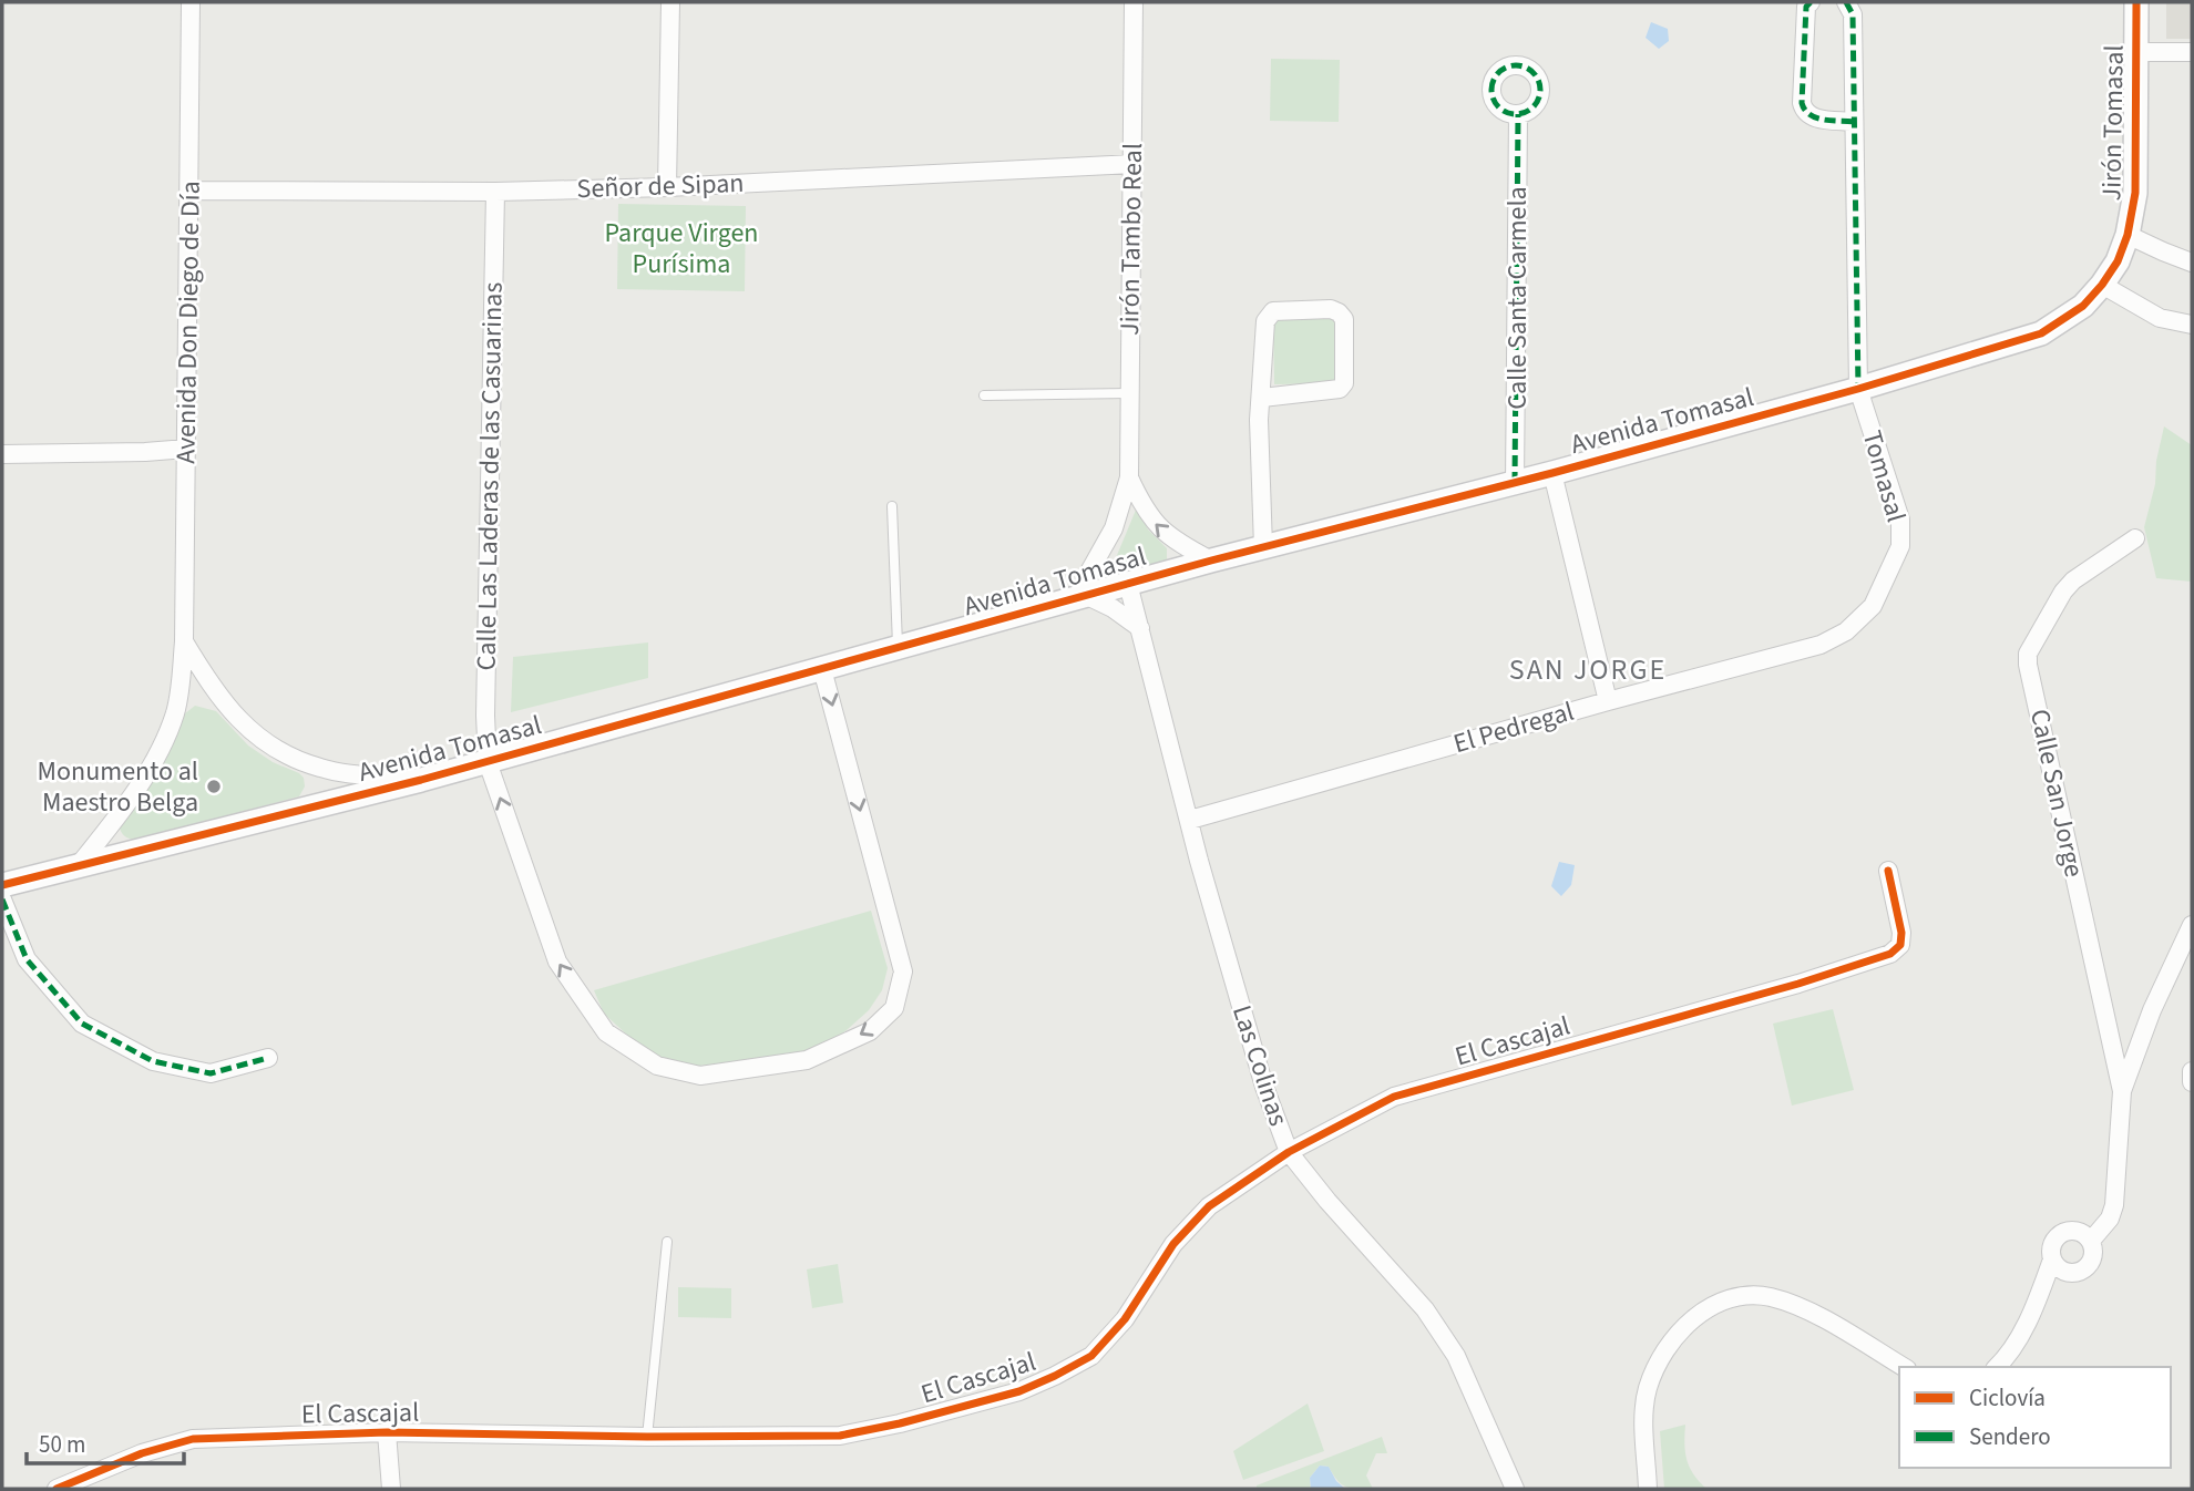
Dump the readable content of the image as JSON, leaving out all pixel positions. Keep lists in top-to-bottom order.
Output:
{
  "streets": {
    "street": [
      "Jirón Tomasal",
      "Señor de Sipan",
      "Jirón Tambo Real",
      "Calle Santa Carmela",
      "Avenida Don Diego de Día",
      "Avenida Tomasal",
      "Calle Las Laderas de las Casuarinas",
      "Tomasal",
      "El Pedregal",
      "Calle San Jorge",
      "El Cascajal",
      "Las Colinas"
    ]
  },
  "crossings": [
    ["Jirón Tomasal", "Avenida Tomasal"],
    ["Señor de Sipan", "Jirón Tambo Real"],
    ["Señor de Sipan", "Avenida Don Diego de Día"],
    ["Señor de Sipan", "Calle Las Laderas de las Casuarinas"],
    ["Jirón Tambo Real", "Avenida Tomasal"],
    ["Calle Santa Carmela", "Avenida Tomasal"],
    ["Avenida Don Diego de Día", "Avenida Tomasal"],
    ["Avenida Tomasal", "Calle Las Laderas de las Casuarinas"],
    ["Avenida Tomasal", "Tomasal"],
    ["Avenida Tomasal", "Las Colinas"],
    ["Tomasal", "El Pedregal"],
    ["El Pedregal", "Las Colinas"],
    ["El Cascajal", "Las Colinas"]
  ],
  "districts": ["SAN JORGE"],
  "parks": ["Parque Virgen Purísima"],
  "places": ["Monumento al Maestro Belga"],
  "legend": ["Ciclovía", "Sendero"],
  "scale_bar": "50 m"
}
